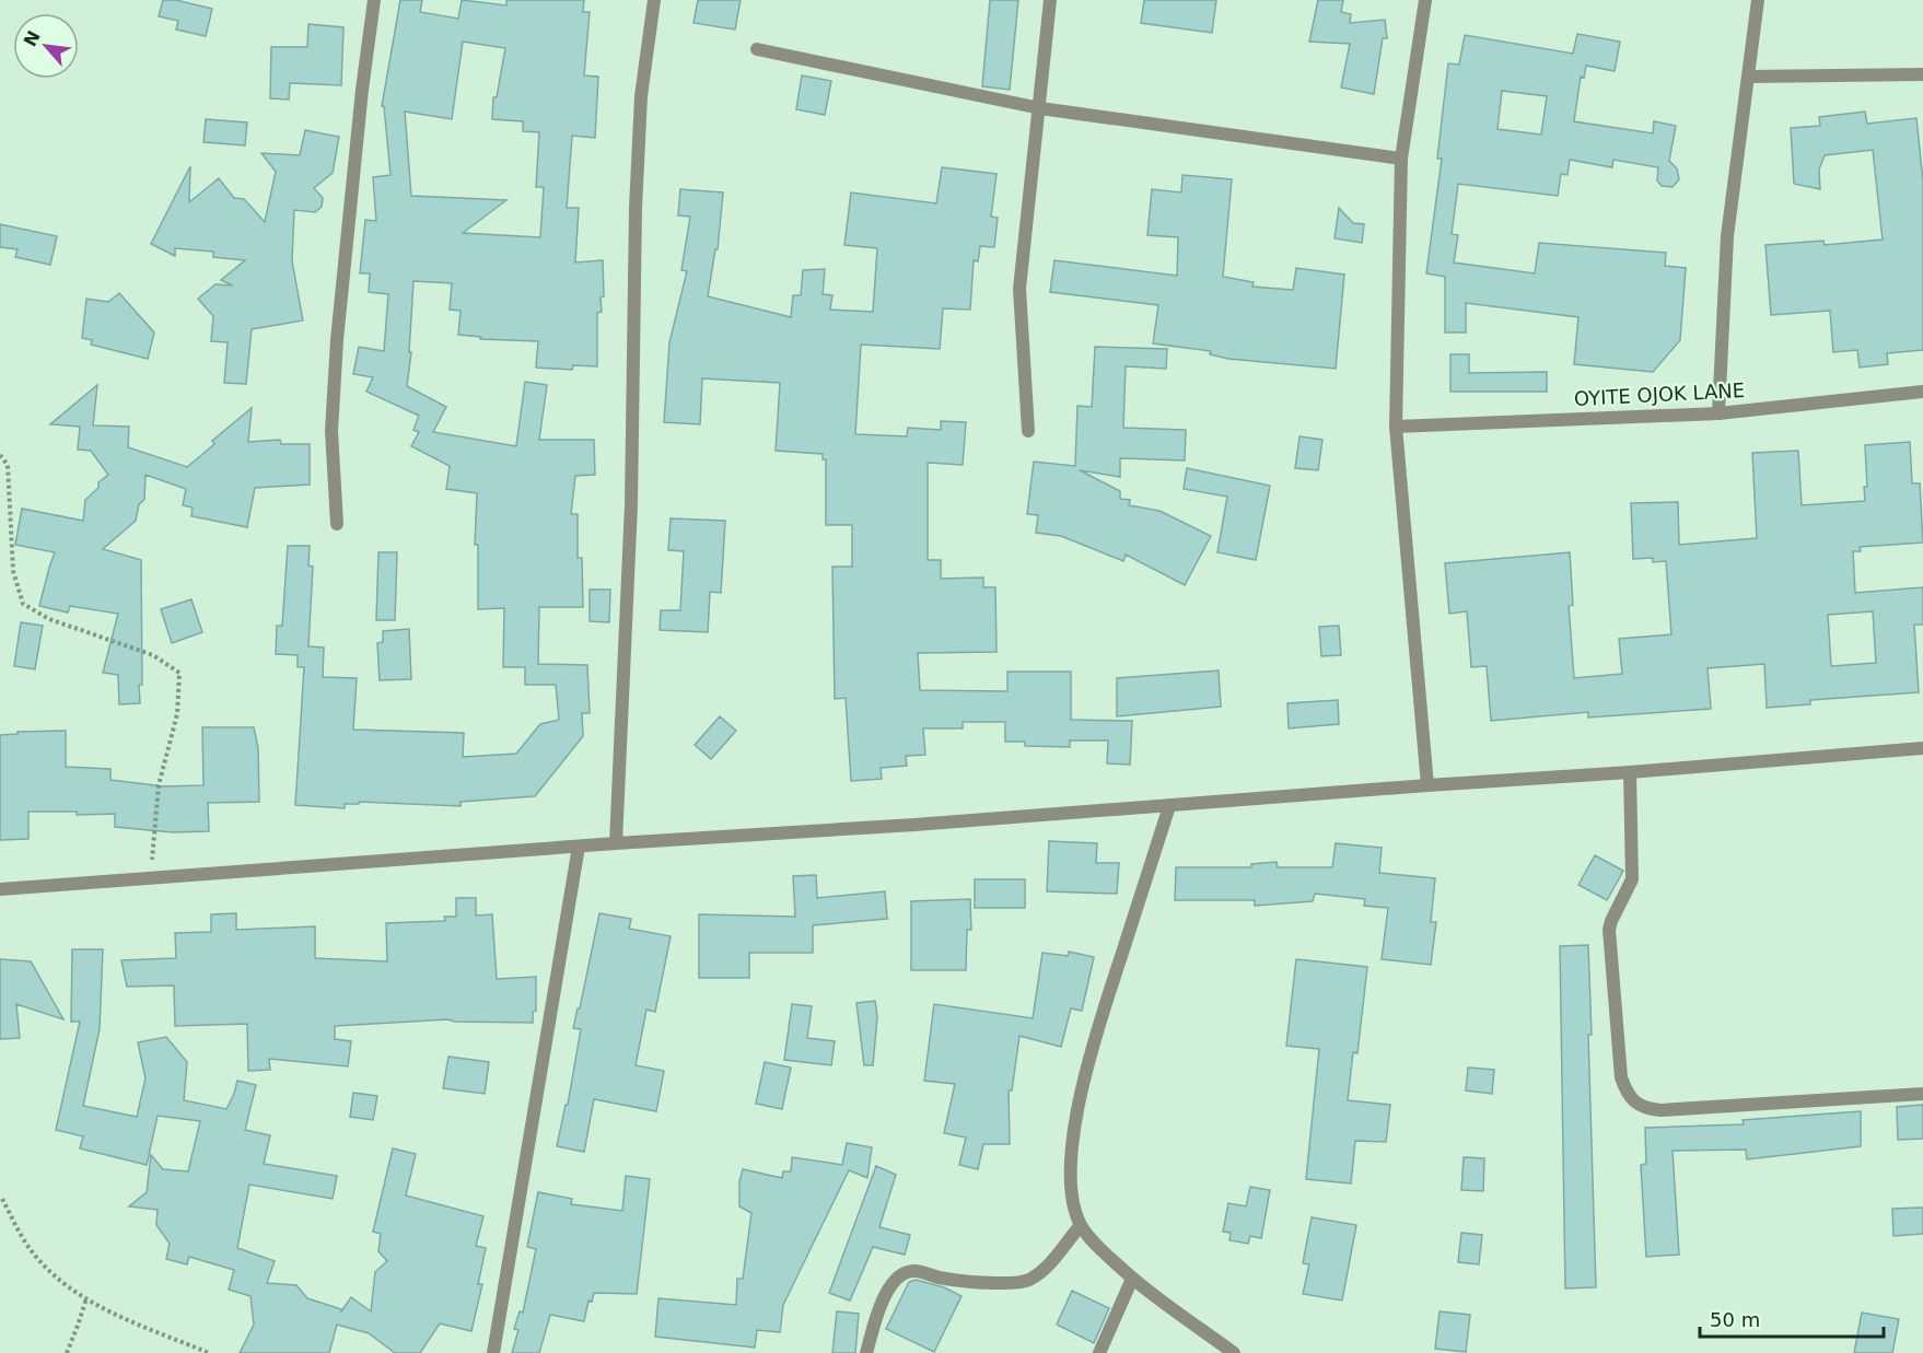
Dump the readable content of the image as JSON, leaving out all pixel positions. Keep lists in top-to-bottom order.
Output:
{
  "streets": {
    "street": ["OYITE OJOK LANE"]
  },
  "scale_bar": "50 m",
  "north": "top left"
}
